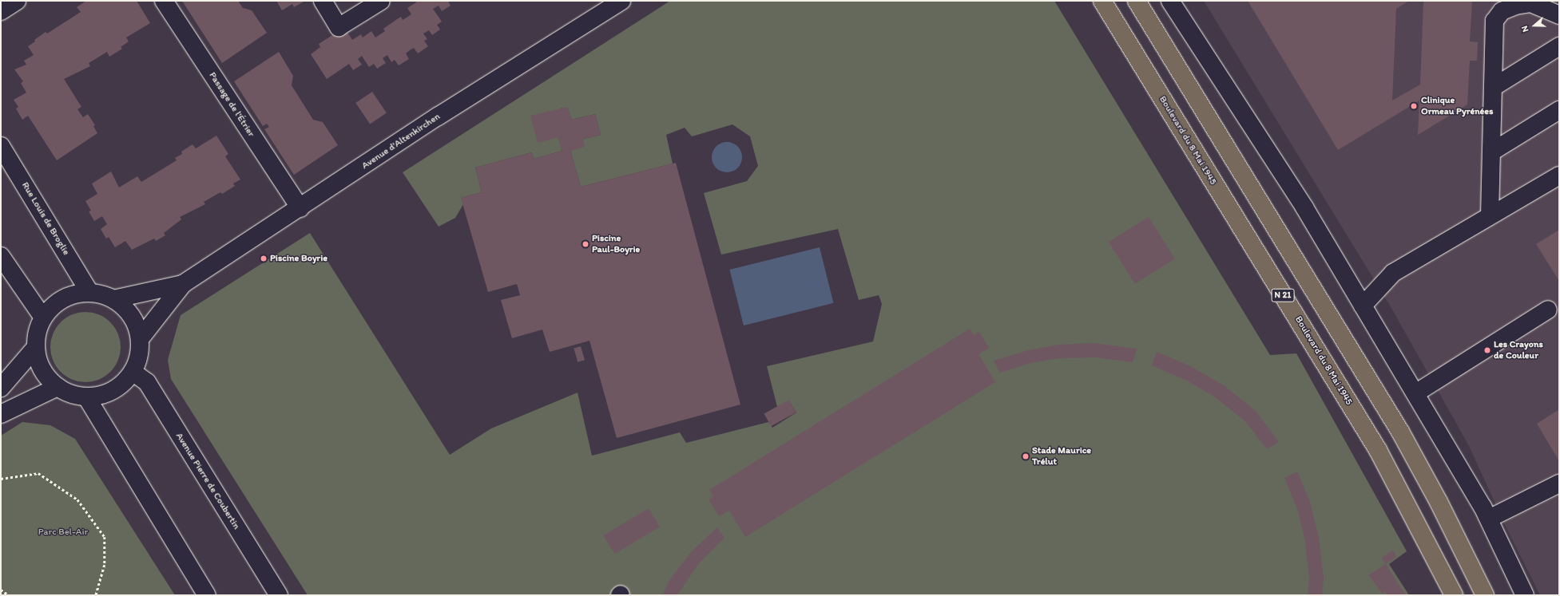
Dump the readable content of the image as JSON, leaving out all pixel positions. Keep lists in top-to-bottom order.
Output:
{
  "streets": {
    "main road": ["Boulevard du 8 Mai 1945", "N 21"],
    "street": [
      "Passage de l'Étrier",
      "Avenue d'Altenkirchen",
      "Rue Louis de Broglie",
      "Avenue Pierre de Coubertin"
    ]
  },
  "crossings": [
    ["Passage de l'Étrier", "Avenue d'Altenkirchen"],
    ["Avenue d'Altenkirchen", "Rue Louis de Broglie"],
    ["Avenue d'Altenkirchen", "Avenue Pierre de Coubertin"],
    ["Rue Louis de Broglie", "Avenue Pierre de Coubertin"]
  ],
  "parks": ["Parc Bel-Air"],
  "places": [
    "Clinique Ormeau Pyrénées",
    "Piscine Paul-Boyrie",
    "Piscine Boyrie",
    "Les Crayons de Couleur",
    "Stade Maurice Trélut"
  ],
  "north": "left"
}
